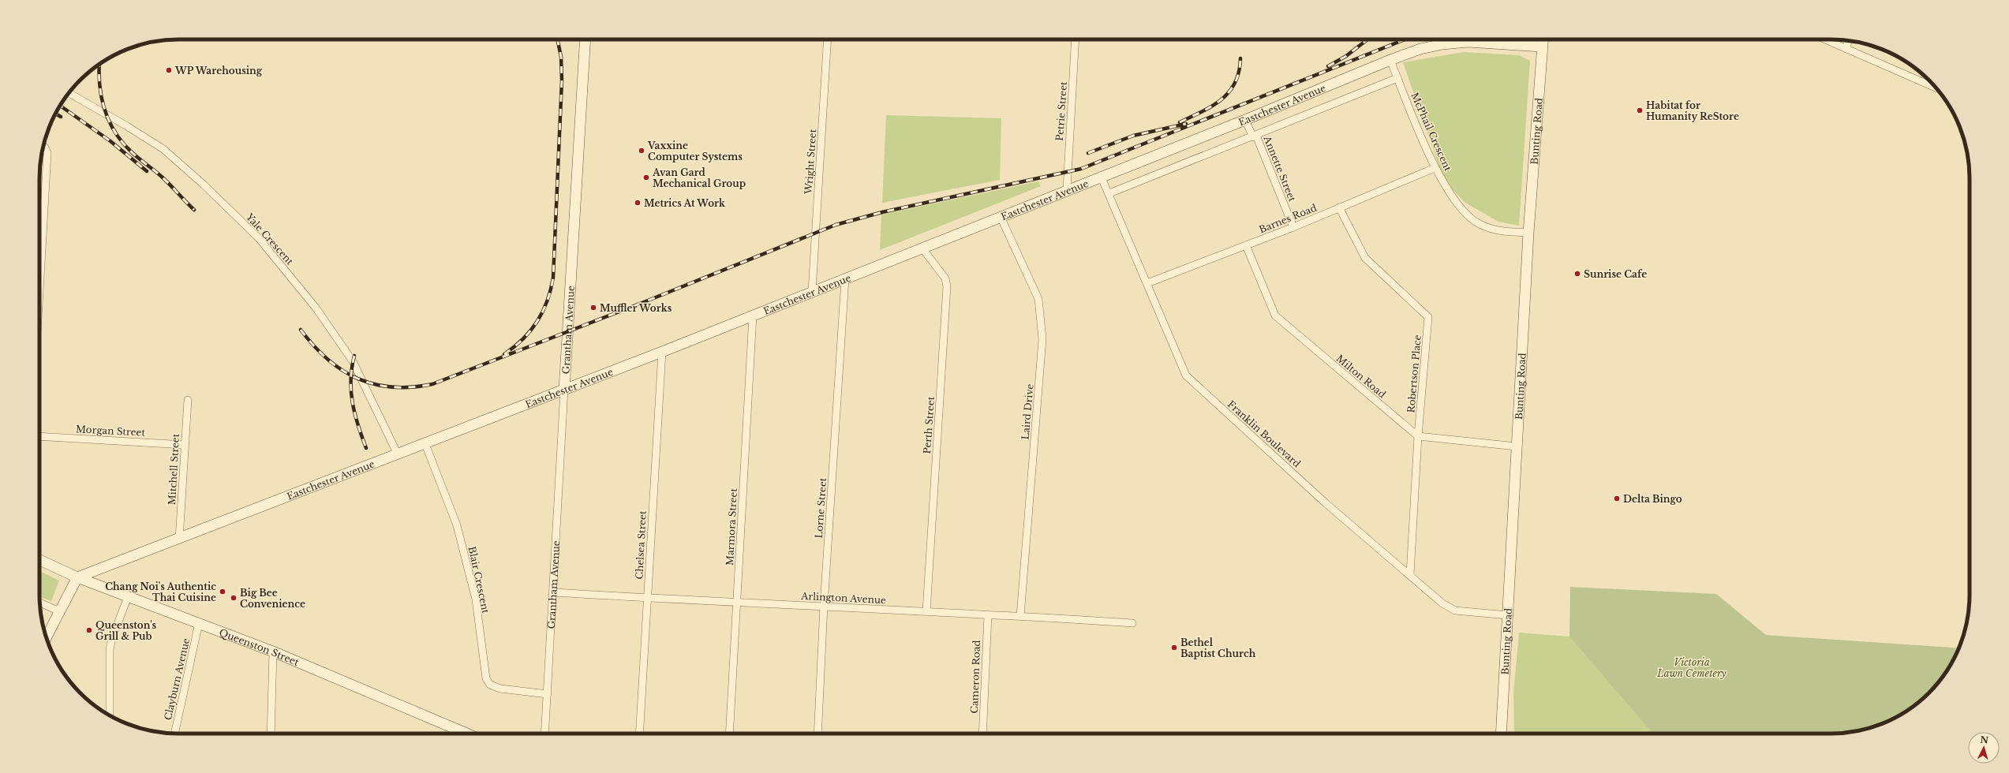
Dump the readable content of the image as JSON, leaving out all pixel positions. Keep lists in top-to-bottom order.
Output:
{
  "streets": {
    "street": [
      "Eastchester Avenue",
      "Petrie Street",
      "Bunting Road",
      "McPhail Crescent",
      "Wright Street",
      "Annette Street",
      "Barnes Road",
      "Yale Crescent",
      "Grantham Avenue",
      "Robertson Place",
      "Milton Road",
      "Laird Drive",
      "Perth Street",
      "Morgan Street",
      "Franklin Boulevard",
      "Mitchell Street",
      "Lorne Street",
      "Marmora Street",
      "Chelsea Street",
      "Blair Crescent",
      "Arlington Avenue",
      "Queenston Street",
      "Cameron Road",
      "Clayburn Avenue"
    ]
  },
  "crossings": [
    ["Eastchester Avenue", "Petrie Street"],
    ["Eastchester Avenue", "Bunting Road"],
    ["Eastchester Avenue", "McPhail Crescent"],
    ["Eastchester Avenue", "Wright Street"],
    ["Eastchester Avenue", "Annette Street"],
    ["Eastchester Avenue", "Yale Crescent"],
    ["Eastchester Avenue", "Grantham Avenue"],
    ["Eastchester Avenue", "Laird Drive"],
    ["Eastchester Avenue", "Perth Street"],
    ["Eastchester Avenue", "Franklin Boulevard"],
    ["Eastchester Avenue", "Mitchell Street"],
    ["Eastchester Avenue", "Lorne Street"],
    ["Eastchester Avenue", "Marmora Street"],
    ["Eastchester Avenue", "Chelsea Street"],
    ["Eastchester Avenue", "Blair Crescent"],
    ["Eastchester Avenue", "Queenston Street"],
    ["Bunting Road", "McPhail Crescent"],
    ["Bunting Road", "Franklin Boulevard"],
    ["McPhail Crescent", "Barnes Road"],
    ["Annette Street", "Barnes Road"],
    ["Barnes Road", "Robertson Place"],
    ["Barnes Road", "Milton Road"],
    ["Barnes Road", "Franklin Boulevard"],
    ["Grantham Avenue", "Blair Crescent"],
    ["Grantham Avenue", "Arlington Avenue"],
    ["Robertson Place", "Milton Road"],
    ["Robertson Place", "Franklin Boulevard"],
    ["Laird Drive", "Arlington Avenue"],
    ["Perth Street", "Arlington Avenue"],
    ["Morgan Street", "Mitchell Street"],
    ["Lorne Street", "Arlington Avenue"],
    ["Marmora Street", "Arlington Avenue"],
    ["Chelsea Street", "Arlington Avenue"],
    ["Arlington Avenue", "Cameron Road"],
    ["Queenston Street", "Clayburn Avenue"]
  ],
  "parks": ["Victoria Lawn Cemetery"],
  "places": [
    "WP Warehousing",
    "Habitat for Humanity ReStore",
    "Vaxxine Computer Systems",
    "Avan Gard Mechanical Group",
    "Metrics At Work",
    "Sunrise Cafe",
    "Muffler Works",
    "Delta Bingo",
    "Chang Noi's Authentic Thai Cuisine",
    "Big Bee Convenience",
    "Queenston's Grill & Pub",
    "Bethel Baptist Church"
  ],
  "north": "top"
}
